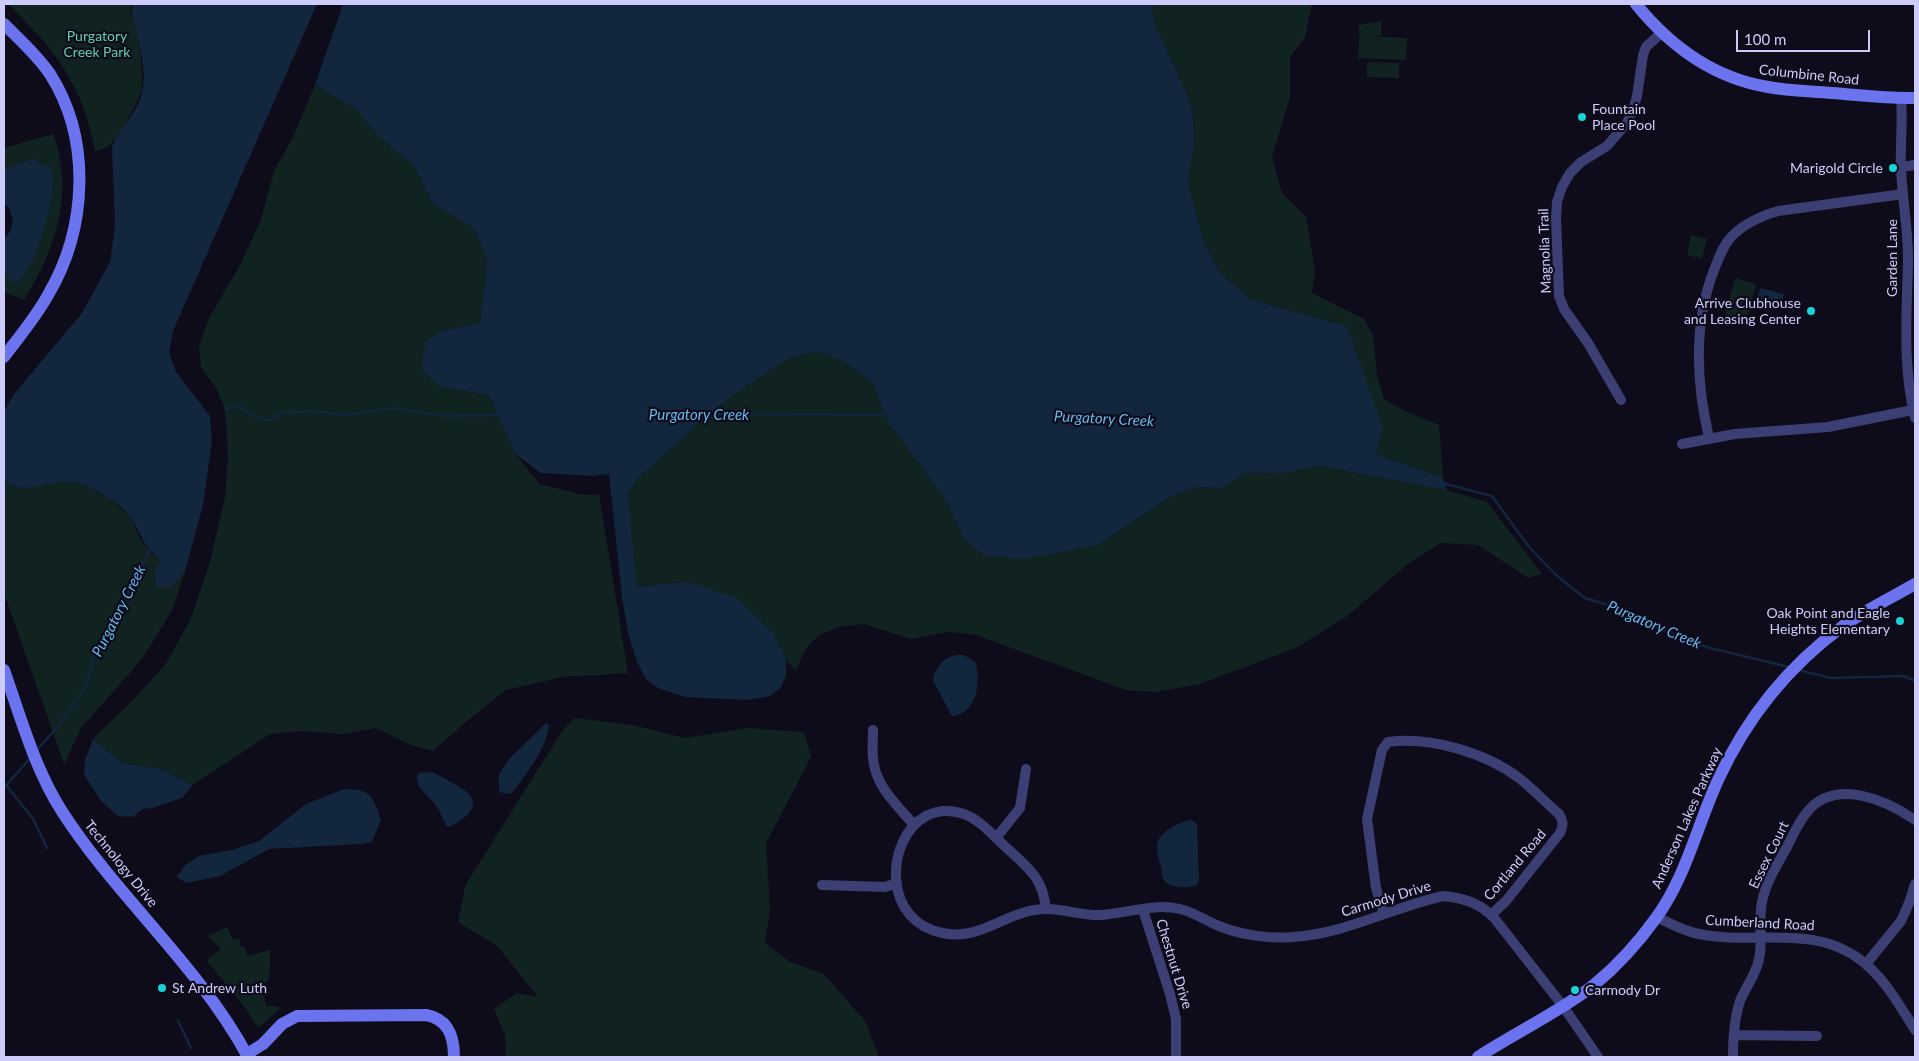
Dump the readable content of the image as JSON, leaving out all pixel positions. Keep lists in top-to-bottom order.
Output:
{
  "streets": {
    "street": [
      "Columbine Road",
      "Magnolia Trail",
      "Garden Lane",
      "Anderson Lakes Parkway",
      "Essex Court",
      "Technology Drive",
      "Cortland Road",
      "Carmody Drive",
      "Cumberland Road",
      "Chestnut Drive"
    ]
  },
  "crossings": [
    ["Columbine Road", "Magnolia Trail"],
    ["Columbine Road", "Garden Lane"],
    ["Anderson Lakes Parkway", "Carmody Drive"],
    ["Anderson Lakes Parkway", "Cumberland Road"],
    ["Essex Court", "Cumberland Road"],
    ["Cortland Road", "Carmody Drive"],
    ["Carmody Drive", "Chestnut Drive"]
  ],
  "water": ["Purgatory Creek"],
  "parks": ["Purgatory Creek Park"],
  "places": [
    "Fountain Place Pool",
    "Marigold Circle",
    "Arrive Clubhouse and Leasing Center",
    "Oak Point and Eagle Heights Elementary",
    "St Andrew Luth",
    "Carmody Dr"
  ],
  "scale_bar": "100 m"
}
